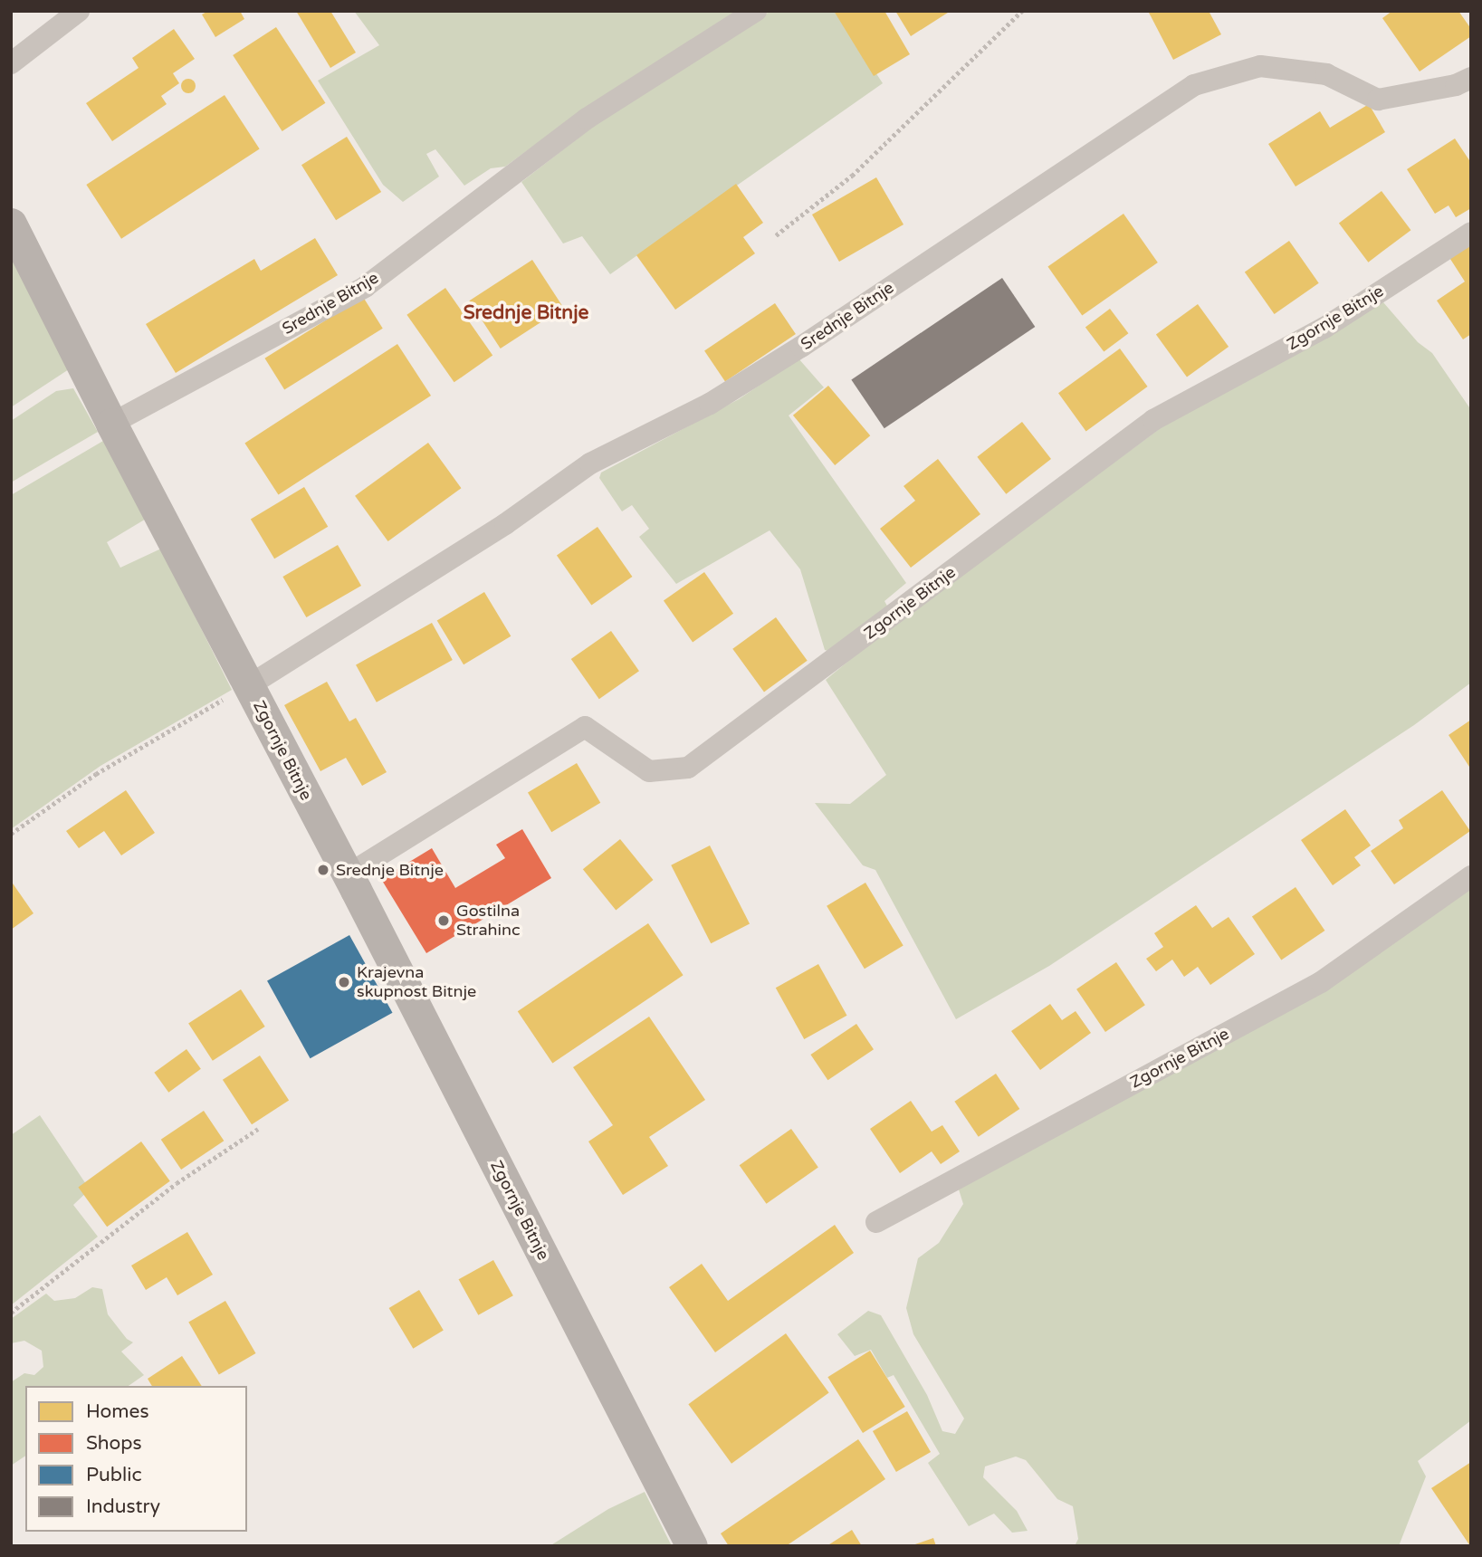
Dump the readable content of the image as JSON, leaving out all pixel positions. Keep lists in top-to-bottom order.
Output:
{
  "streets": {
    "main road": ["Zgornje Bitnje"],
    "street": ["Srednje Bitnje"]
  },
  "crossings": [
    ["Srednje Bitnje", "Zgornje Bitnje"]
  ],
  "districts": ["Srednje Bitnje"],
  "places": ["Srednje Bitnje", "Gostilna Strahinc", "Krajevna skupnost Bitnje"],
  "legend": [
    "Homes",
    "Shops",
    "Public",
    "Industry"
  ]
}
